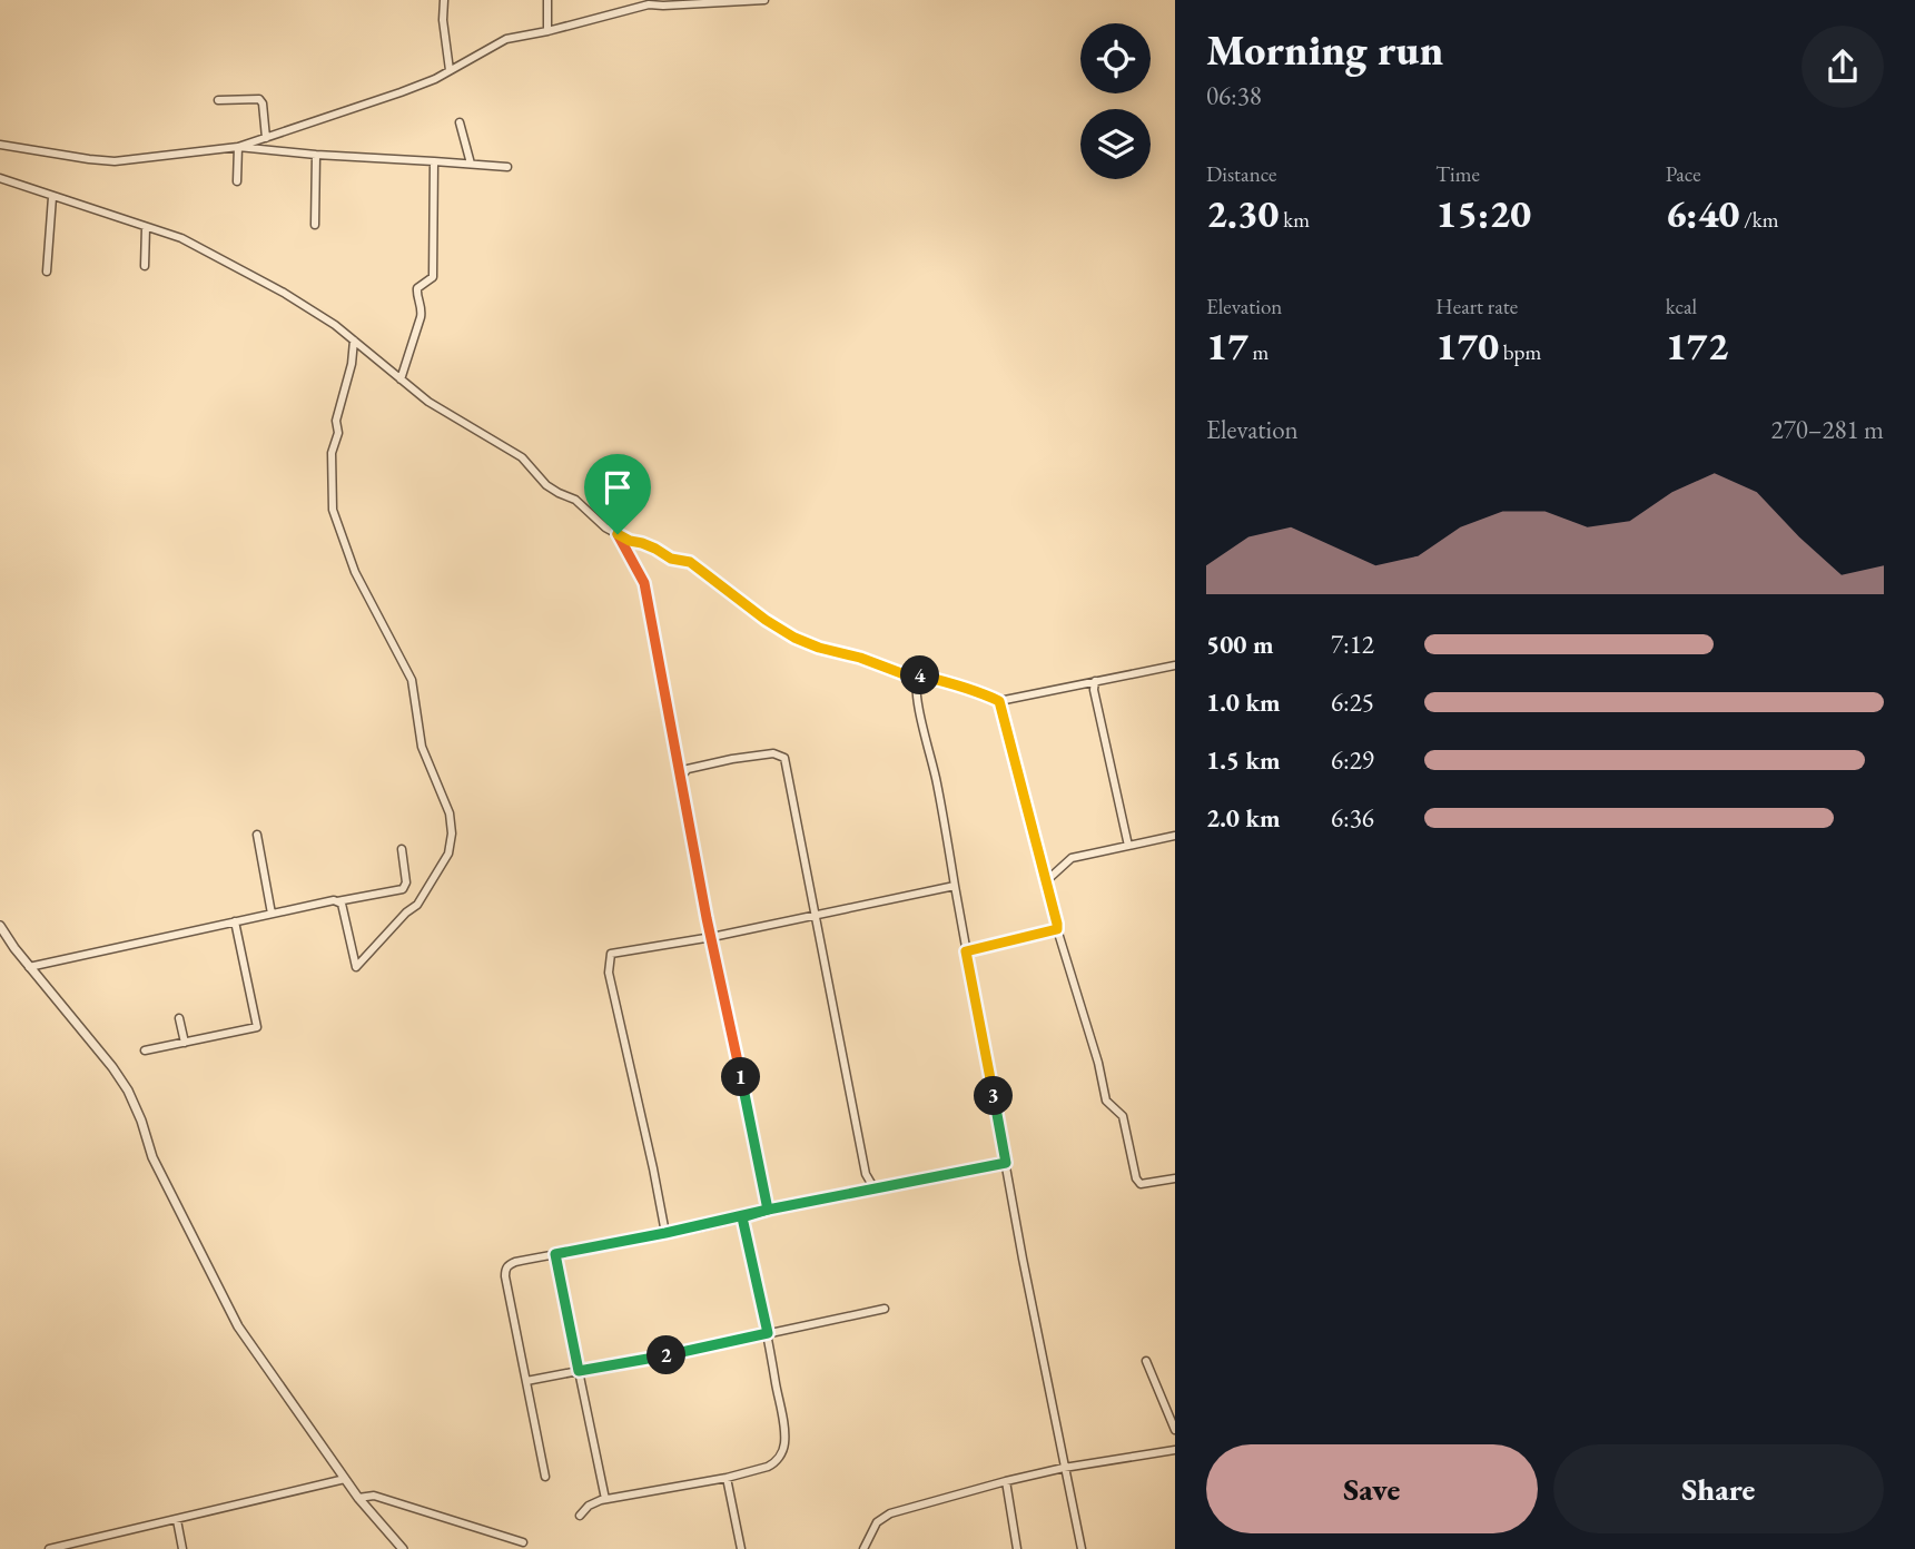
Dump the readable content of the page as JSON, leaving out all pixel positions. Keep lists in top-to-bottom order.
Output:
{
  "page": {
    "heading": ["Morning run", "06:38"],
    "stats": [
      ["Distance", "2.30 km"],
      ["Time", "15:20"],
      ["Pace", "6:40 /km"],
      ["Elevation", "17 m"],
      ["Heart rate", "170 bpm"],
      ["kcal", "172"]
    ],
    "chart": ["Elevation", "270–281 m"],
    "list": [
      {
        "name": "500 m",
        "note": "7:12"
      },
      {
        "name": "1.0 km",
        "note": "6:25"
      },
      {
        "name": "1.5 km",
        "note": "6:29"
      },
      {
        "name": "2.0 km",
        "note": "6:36"
      }
    ],
    "pins": [
      "4",
      "1",
      "3",
      "2"
    ],
    "buttons": ["Save", "Share"]
  }
}
